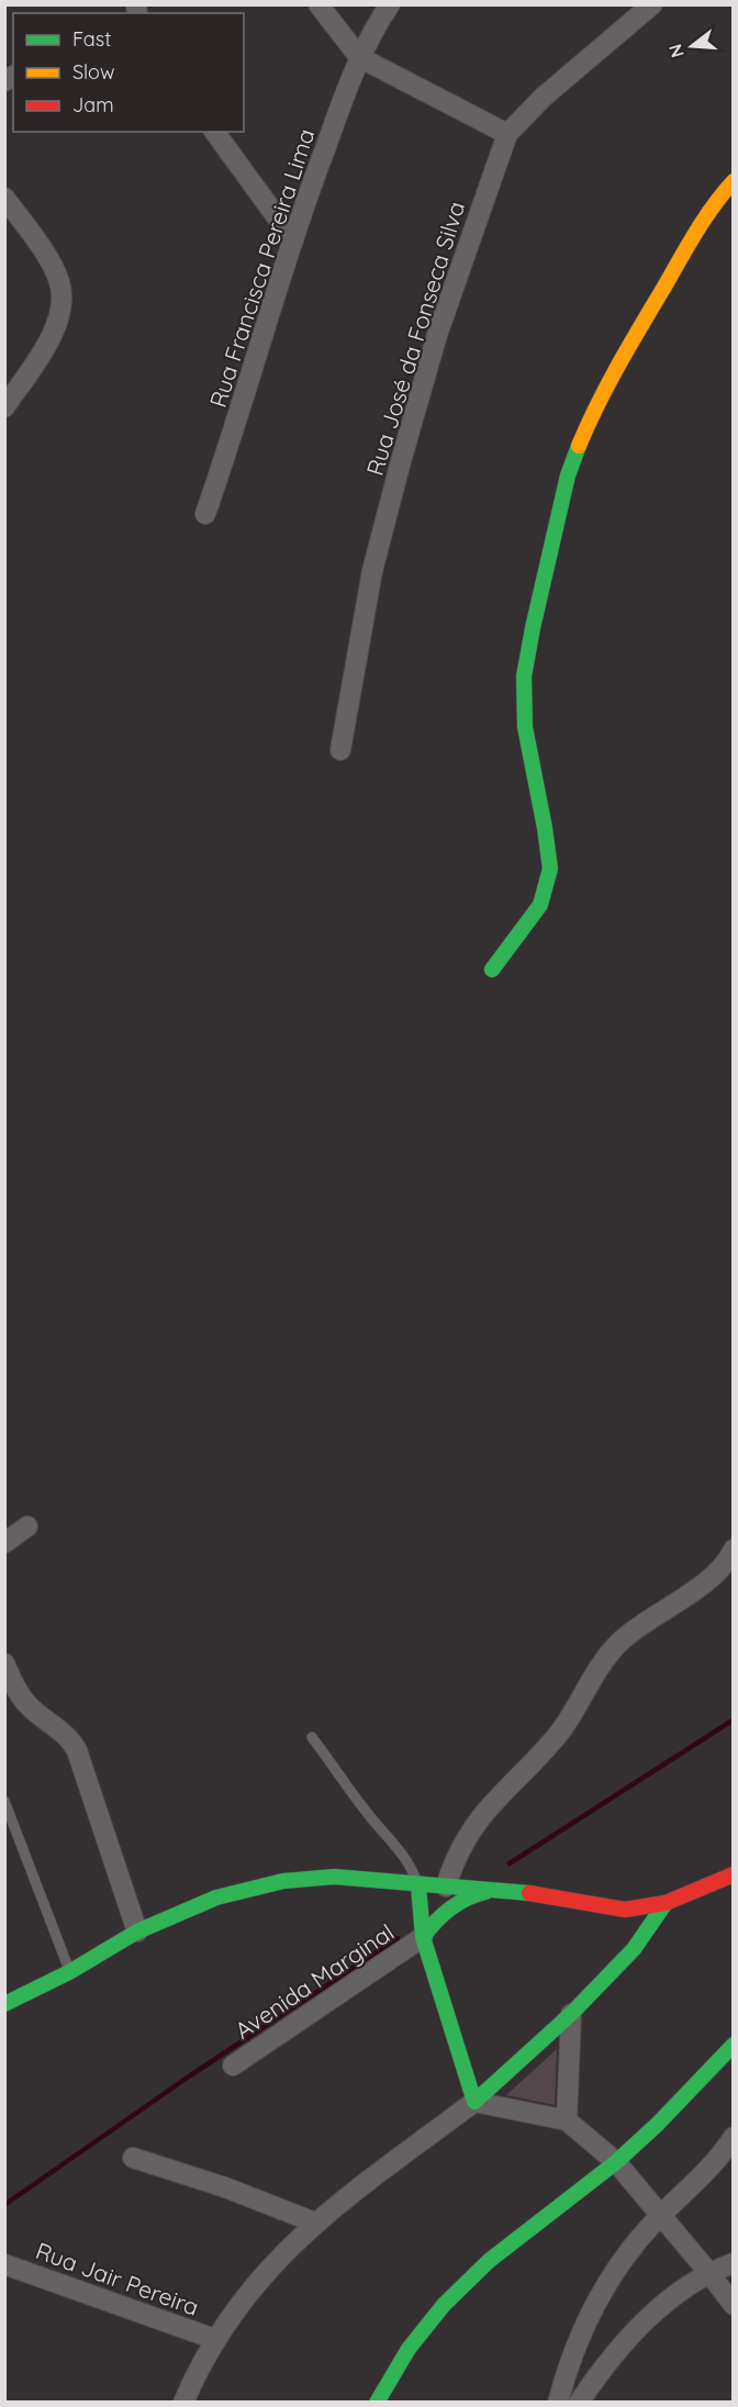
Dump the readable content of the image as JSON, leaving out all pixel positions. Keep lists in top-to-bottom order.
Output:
{
  "streets": {
    "street": [
      "Rua Francisca Pereira Lima",
      "Rua José da Fonseca Silva",
      "Avenida Marginal",
      "Rua Jair Pereira"
    ]
  },
  "legend": ["Fast", "Slow", "Jam"],
  "north": "left"
}
